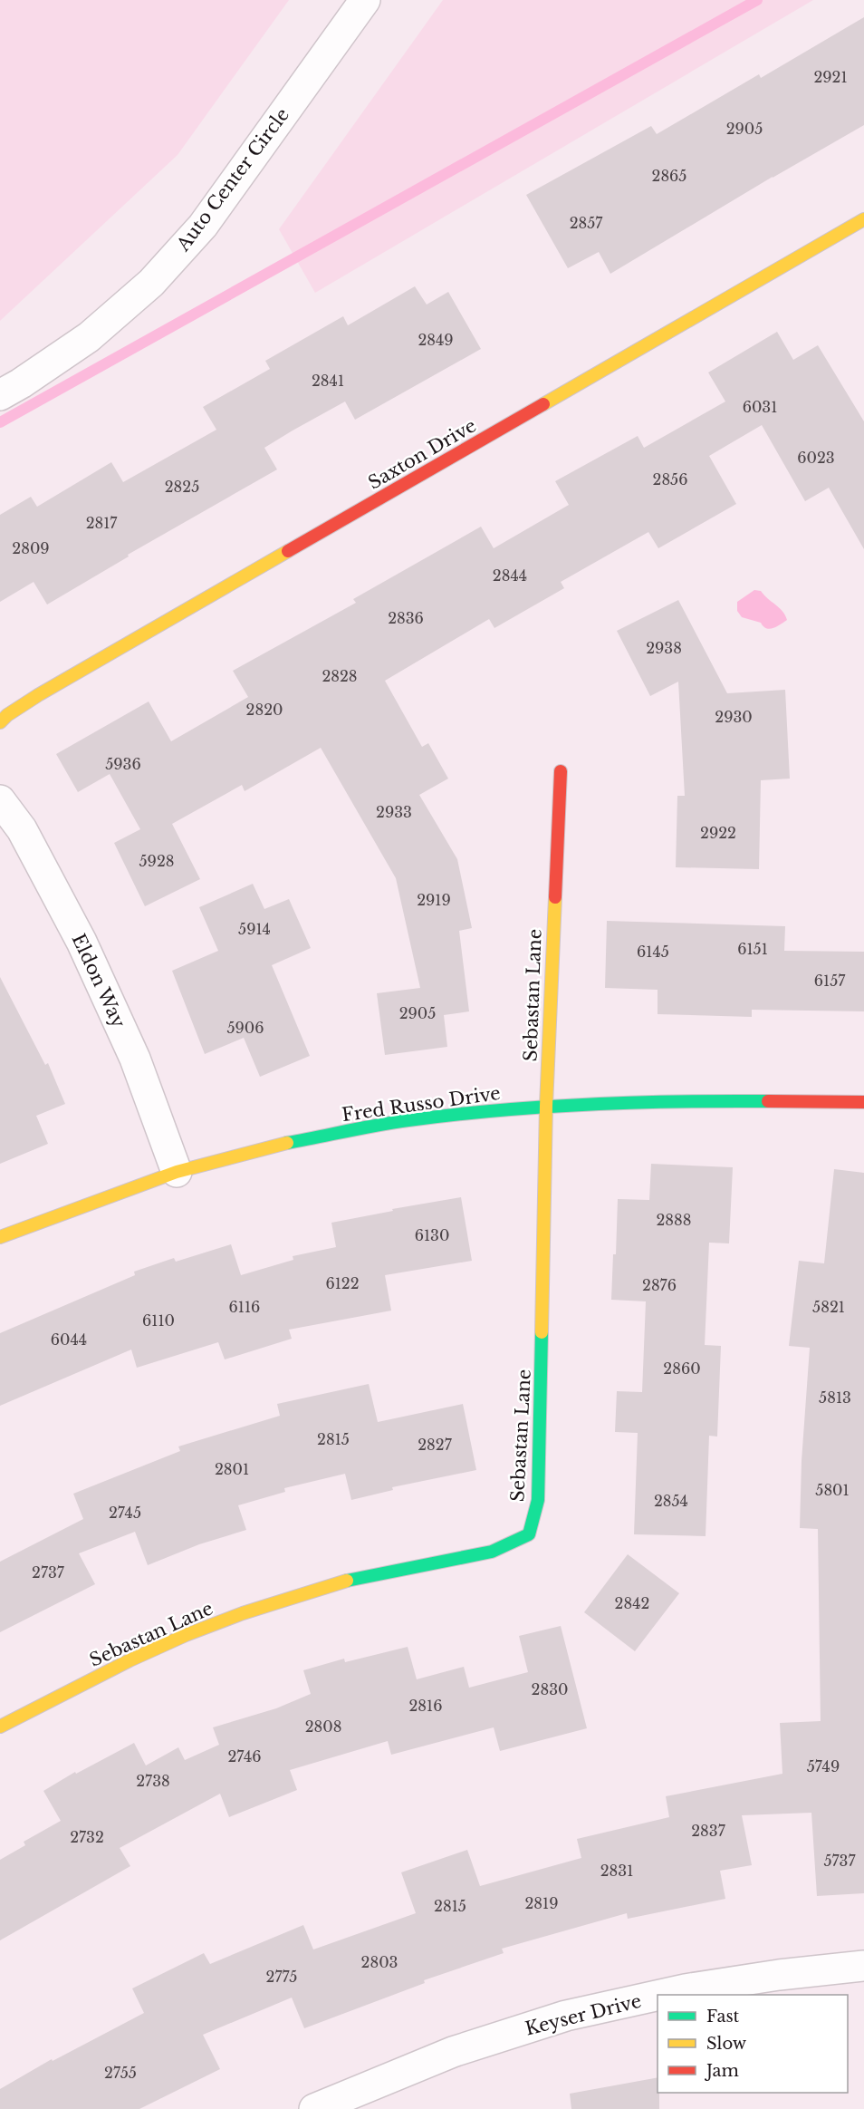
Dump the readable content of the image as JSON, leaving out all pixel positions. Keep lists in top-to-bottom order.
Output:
{
  "streets": {
    "street": [
      "Auto Center Circle",
      "Saxton Drive",
      "Eldon Way",
      "Sebastan Lane",
      "Fred Russo Drive",
      "Keyser Drive"
    ]
  },
  "crossings": [
    ["Eldon Way", "Fred Russo Drive"],
    ["Sebastan Lane", "Fred Russo Drive"]
  ],
  "house_numbers": [
    "2921",
    "2905",
    "2865",
    "2857",
    "2849",
    "2841",
    "6031",
    "6023",
    "2856",
    "2825",
    "2817",
    "2809",
    "2844",
    "2836",
    "2938",
    "2828",
    "2820",
    "2930",
    "5936",
    "2933",
    "2922",
    "5928",
    "2919",
    "5914",
    "6151",
    "6145",
    "6157",
    "2905",
    "5906",
    "2888",
    "6130",
    "6122",
    "2876",
    "6116",
    "5821",
    "6110",
    "6044",
    "2860",
    "5813",
    "2815",
    "2827",
    "2801",
    "5801",
    "2854",
    "2745",
    "2737",
    "2842",
    "2830",
    "2816",
    "2808",
    "2746",
    "5749",
    "2738",
    "2837",
    "2732",
    "5737",
    "2831",
    "2819",
    "2815",
    "2803",
    "2775",
    "2755"
  ],
  "legend": ["Fast", "Slow", "Jam"]
}
